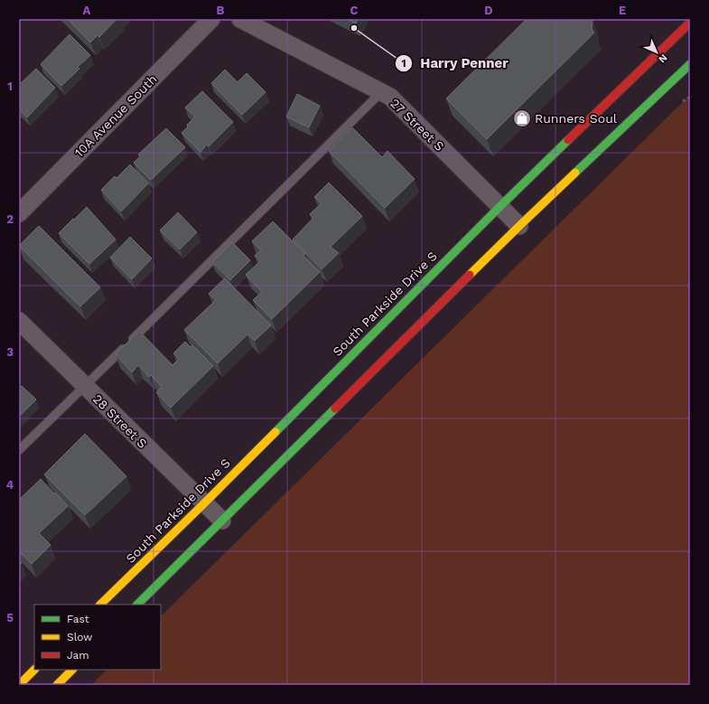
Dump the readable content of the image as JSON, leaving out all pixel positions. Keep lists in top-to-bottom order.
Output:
{
  "streets": {
    "main road": ["South Parkside Drive S"],
    "street": ["10A Avenue South", "27 Street S", "28 Street S"]
  },
  "crossings": [
    ["27 Street S", "South Parkside Drive S"],
    ["South Parkside Drive S", "28 Street S"]
  ],
  "places": {
    "other": ["Harry Penner"],
    "shop": ["Runners Soul"]
  },
  "legend": ["Fast", "Slow", "Jam"],
  "north": "bottom right",
  "grid": {
    "columns": [
      "A",
      "B",
      "C",
      "D",
      "E"
    ],
    "rows": [
      "1",
      "2",
      "3",
      "4",
      "5"
    ]
  }
}
